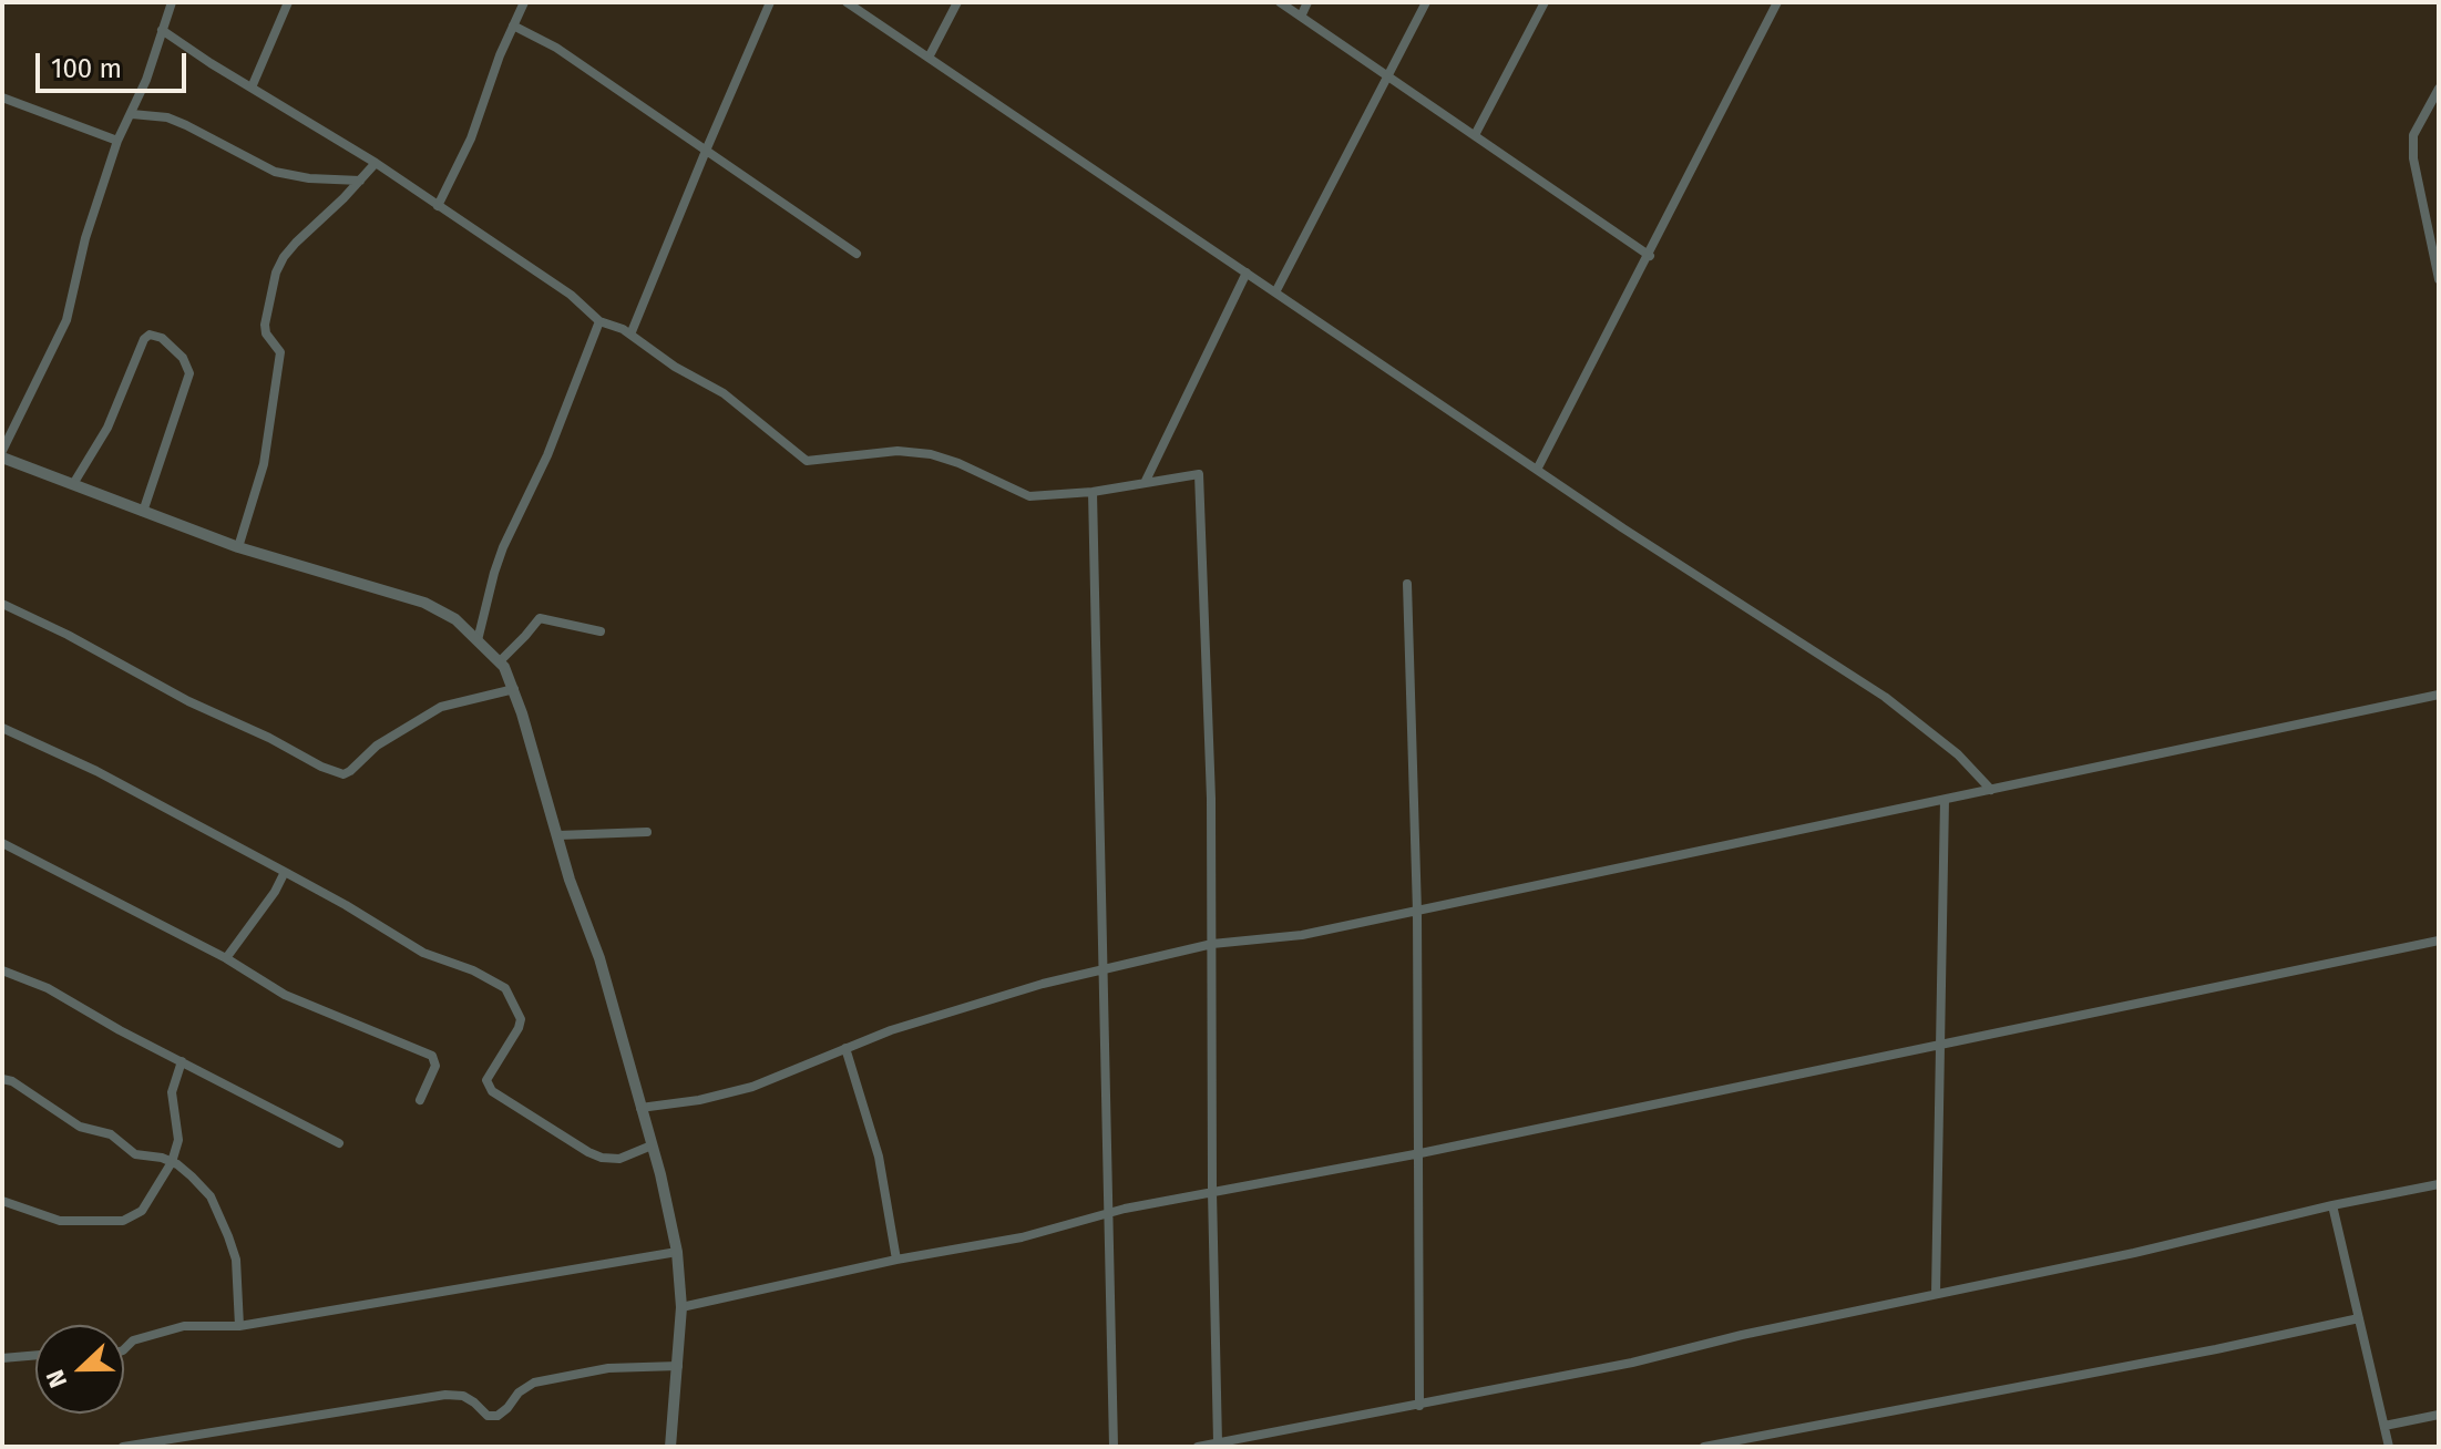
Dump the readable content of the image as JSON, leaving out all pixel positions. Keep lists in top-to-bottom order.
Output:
{
  "scale_bar": "100 m",
  "north": "left"
}
